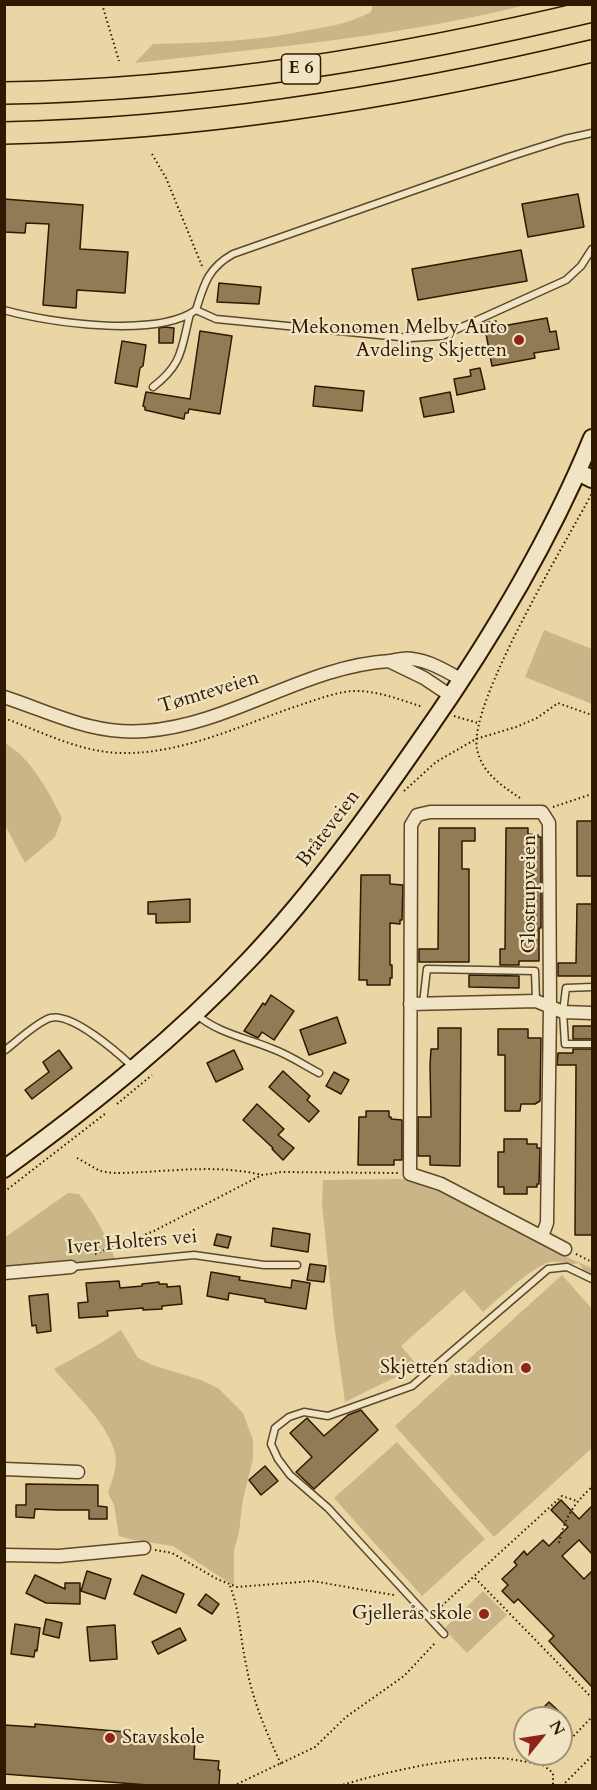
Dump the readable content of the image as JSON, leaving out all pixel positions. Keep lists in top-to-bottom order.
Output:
{
  "streets": {
    "highway": ["E 6"],
    "main road": ["Bråteveien"],
    "street": ["Tømteveien", "Glostrupveien", "Iver Holters vei"]
  },
  "crossings": [
    ["Tømteveien", "Bråteveien"]
  ],
  "places": [
    "Mekonomen Melby Auto Avdeling Skjetten",
    "Skjetten stadion",
    "Gjellerås skole",
    "Stav skole"
  ],
  "north": "top right"
}
